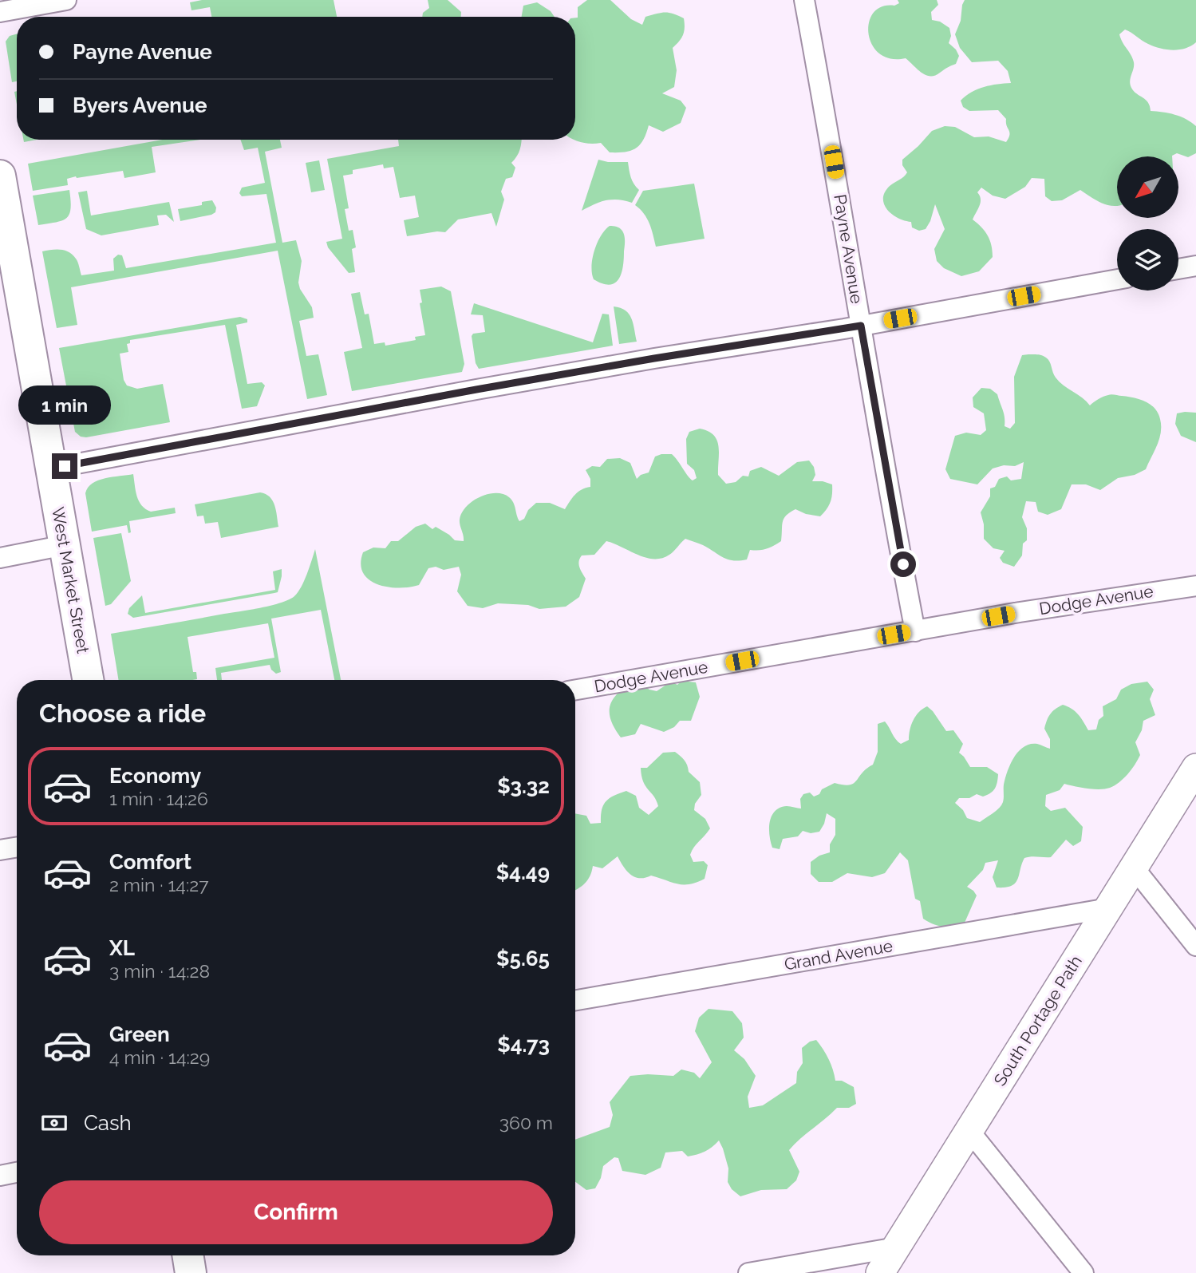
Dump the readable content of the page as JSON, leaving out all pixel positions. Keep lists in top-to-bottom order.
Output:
{
  "streets": {
    "main road": ["West Market Street", "South Portage Path"],
    "street": ["Payne Avenue", "Dodge Avenue", "Grand Avenue"]
  },
  "crossings": [
    ["Payne Avenue", "Dodge Avenue"],
    ["Grand Avenue", "South Portage Path"]
  ],
  "north": "bottom left",
  "page": {
    "banner": ["Payne Avenue", "Byers Avenue"],
    "bubble": "1 min",
    "heading": "Choose a ride",
    "list": [
      {
        "name": "Economy",
        "note": "1 min · 14:26",
        "value": "$3.32"
      },
      {
        "name": "Comfort",
        "note": "2 min · 14:27",
        "value": "$4.49"
      },
      {
        "name": "XL",
        "note": "3 min · 14:28",
        "value": "$5.65"
      },
      {
        "name": "Green",
        "note": "4 min · 14:29",
        "value": "$4.73"
      }
    ],
    "pay": ["Cash", "360 m"],
    "buttons": "Confirm"
  }
}
